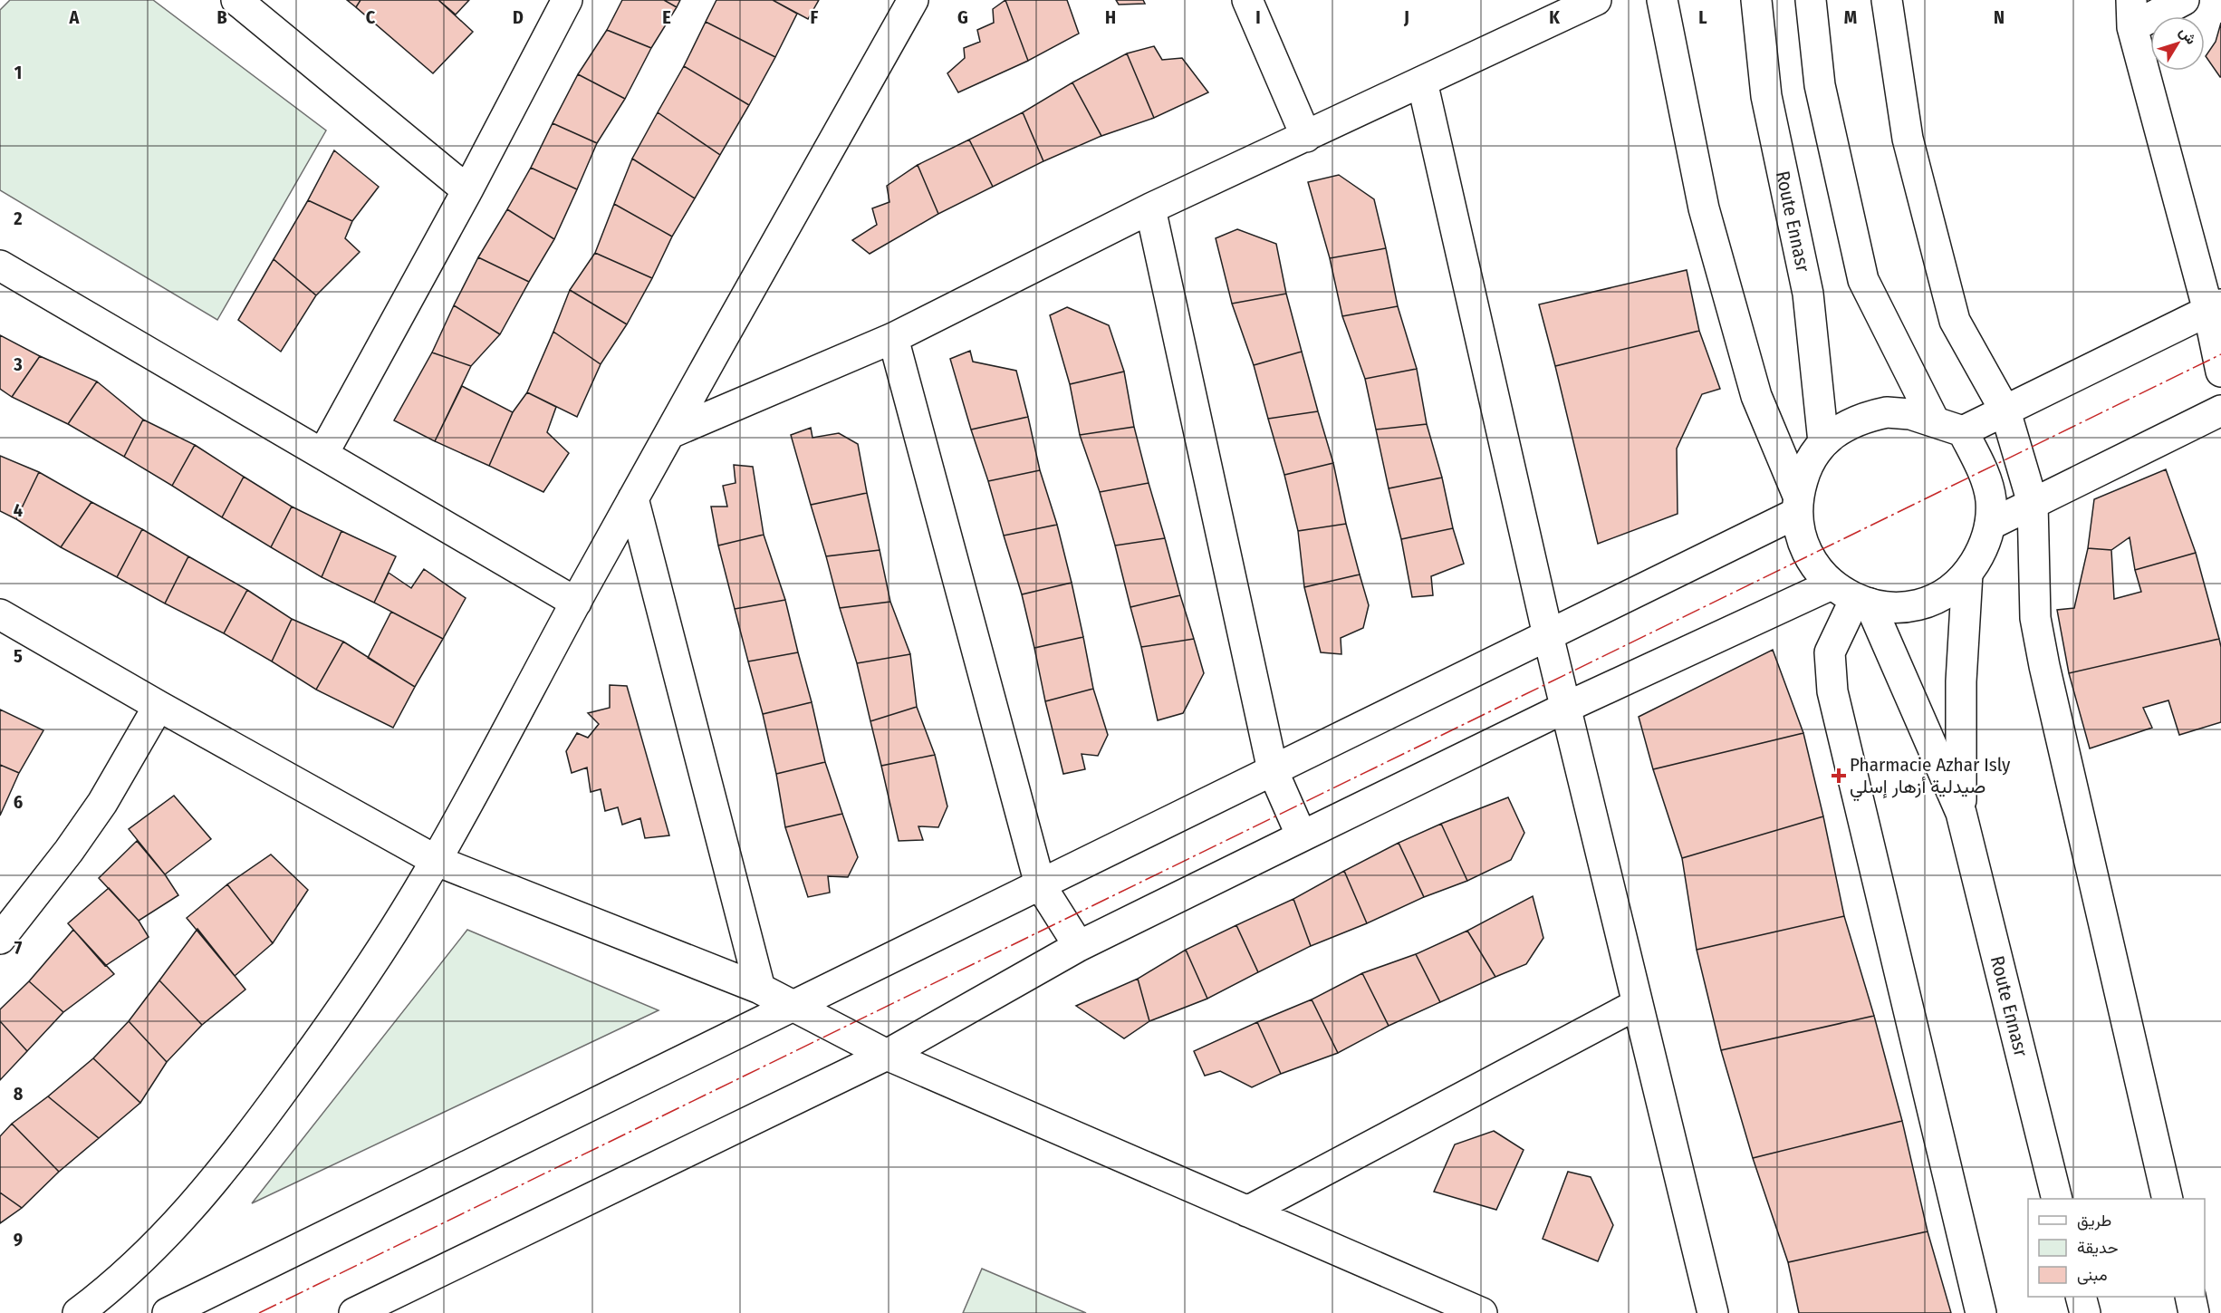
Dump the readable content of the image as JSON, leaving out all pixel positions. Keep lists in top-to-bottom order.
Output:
{
  "streets": {
    "street": ["Route Ennasr"]
  },
  "places": {
    "health": ["Pharmacie Azhar Isly صيدلية أزهار إسلي"]
  },
  "legend": ["طريق", "حديقة", "مبنى"],
  "north": "top right",
  "grid": {
    "columns": [
      "A",
      "B",
      "C",
      "D",
      "E",
      "F",
      "G",
      "H",
      "I",
      "J",
      "K",
      "L",
      "M",
      "N"
    ],
    "rows": [
      "1",
      "2",
      "3",
      "4",
      "5",
      "6",
      "7",
      "8",
      "9"
    ]
  }
}
